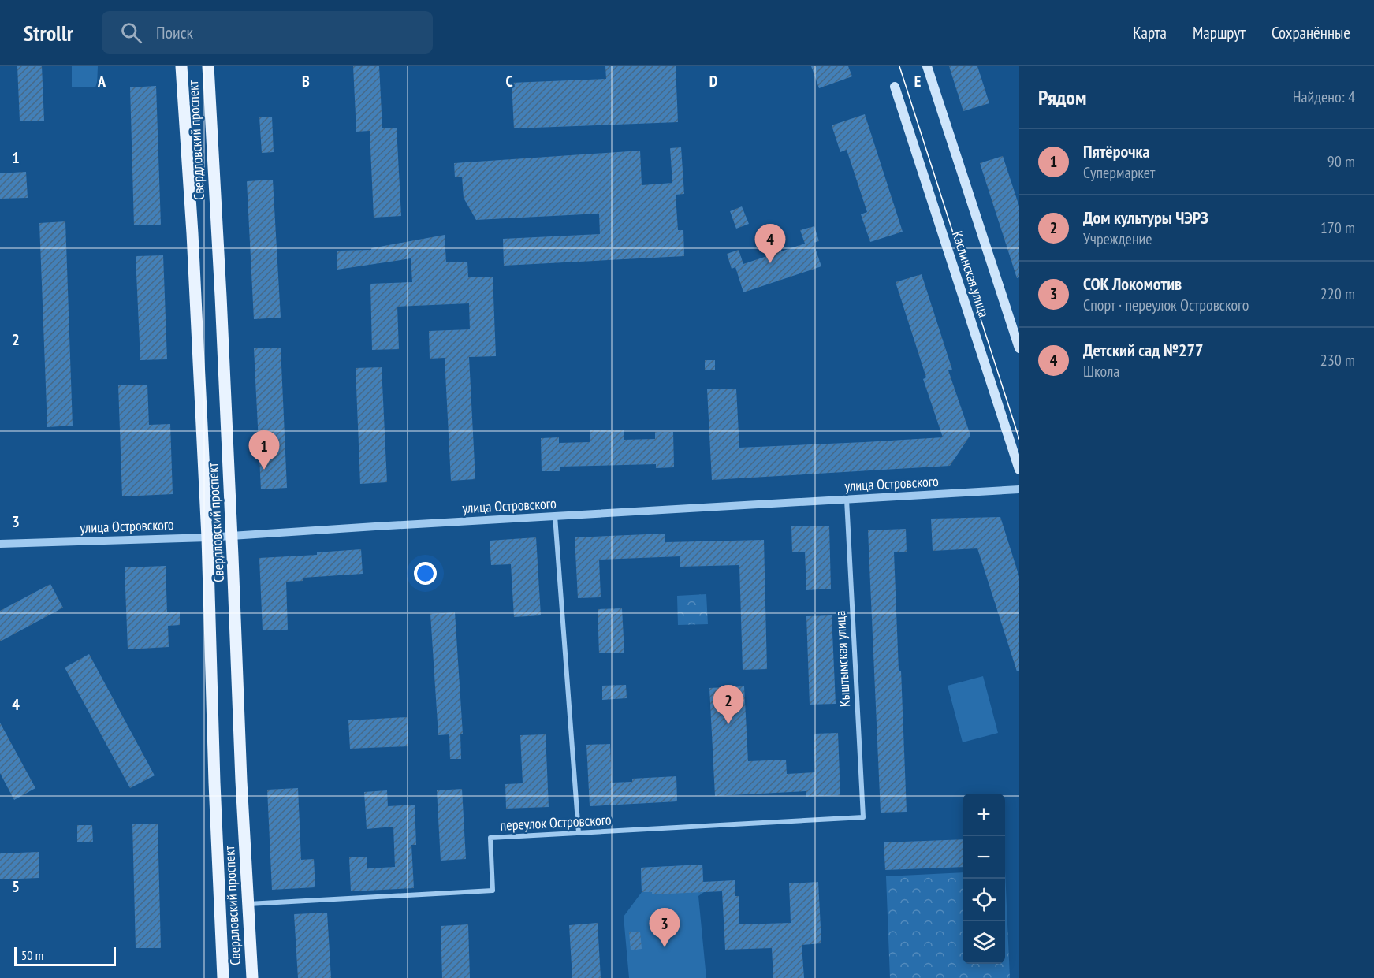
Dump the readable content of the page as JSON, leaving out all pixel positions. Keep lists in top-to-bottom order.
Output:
{
  "streets": {
    "main road": ["Свердловский проспект", "Каслинская улица"],
    "street": ["улица Островского", "Кыштымская улица", "переулок Островского"]
  },
  "crossings": [
    ["Свердловский проспект", "улица Островского"],
    ["Свердловский проспект", "переулок Островского"],
    ["улица Островского", "Кыштымская улица"],
    ["Кыштымская улица", "переулок Островского"]
  ],
  "scale_bar": "50 m",
  "page": {
    "header": "Strollr",
    "search": "Поиск",
    "nav": ["Карта", "Маршрут", "Сохранённые"],
    "heading": ["Рядом", "Найдено: 4"],
    "list": [
      {
        "mark": "1",
        "name": "Пятёрочка",
        "note": "Супермаркет",
        "value": "90 m"
      },
      {
        "mark": "2",
        "name": "Дом культуры ЧЭРЗ",
        "note": "Учреждение",
        "value": "170 m"
      },
      {
        "mark": "3",
        "name": "СОК Локомотив",
        "note": "Спорт · переулок Островского",
        "value": "220 m"
      },
      {
        "mark": "4",
        "name": "Детский сад №277",
        "note": "Школа",
        "value": "230 m"
      }
    ],
    "pins": [
      "4",
      "1",
      "2",
      "3"
    ],
    "map_buttons": ["+", "−"],
    "scale": "50 m"
  },
  "grid": {
    "columns": [
      "A",
      "B",
      "C",
      "D",
      "E"
    ],
    "rows": [
      "1",
      "2",
      "3",
      "4",
      "5"
    ]
  }
}
